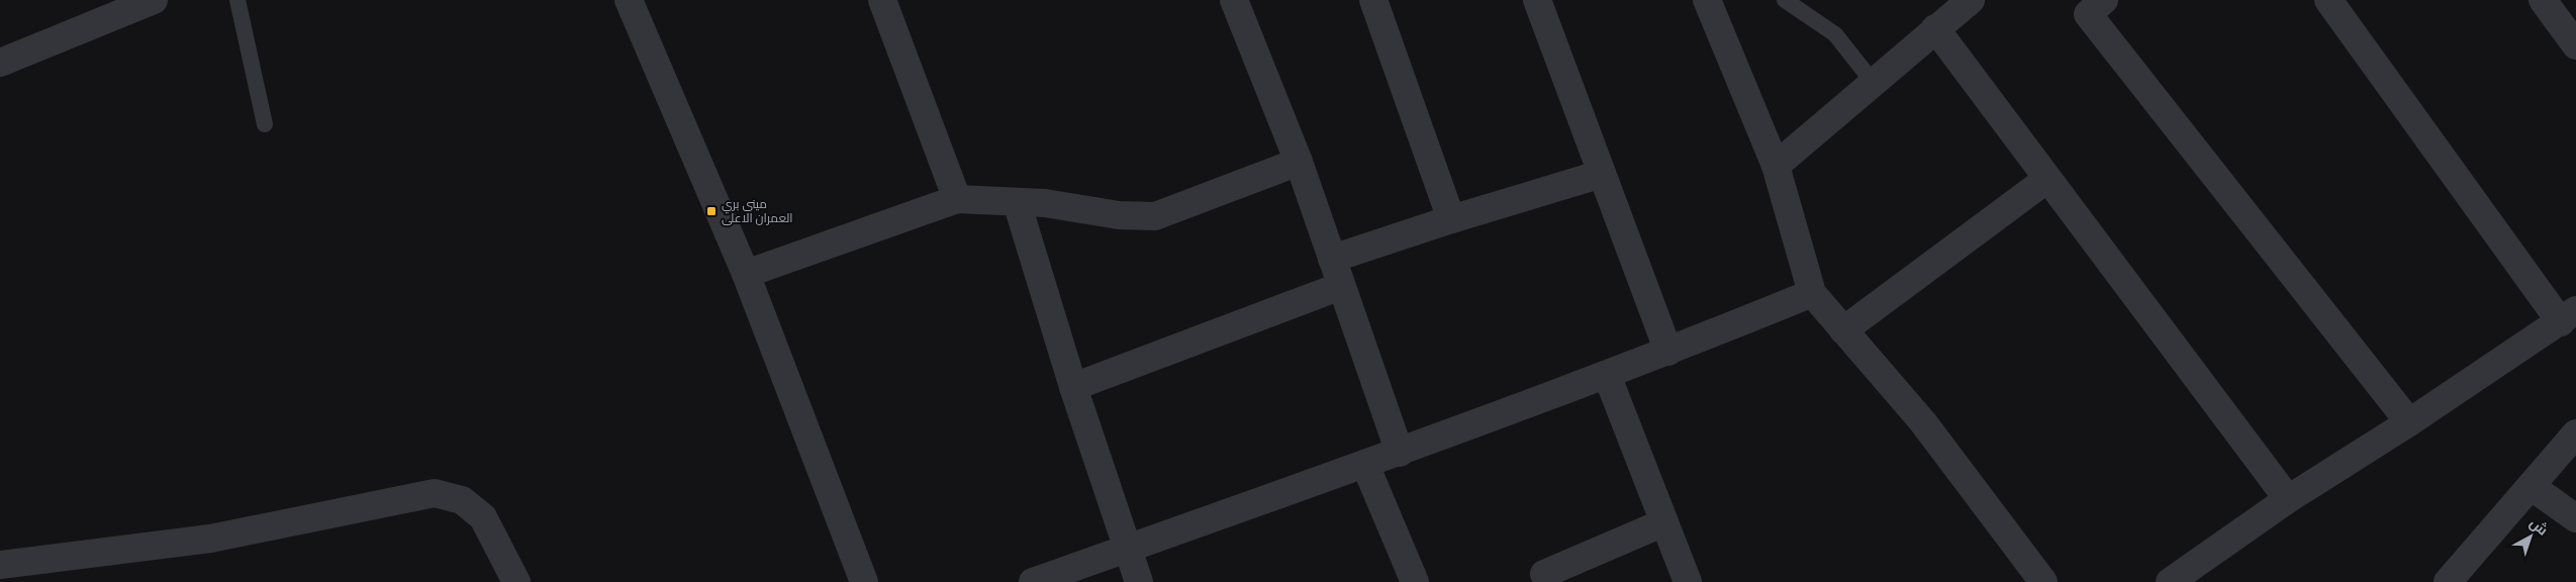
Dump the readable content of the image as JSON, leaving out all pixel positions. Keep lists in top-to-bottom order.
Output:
{
  "places": {
    "transit": ["ميني بري العمران الاعلى"]
  },
  "north": "top right"
}
